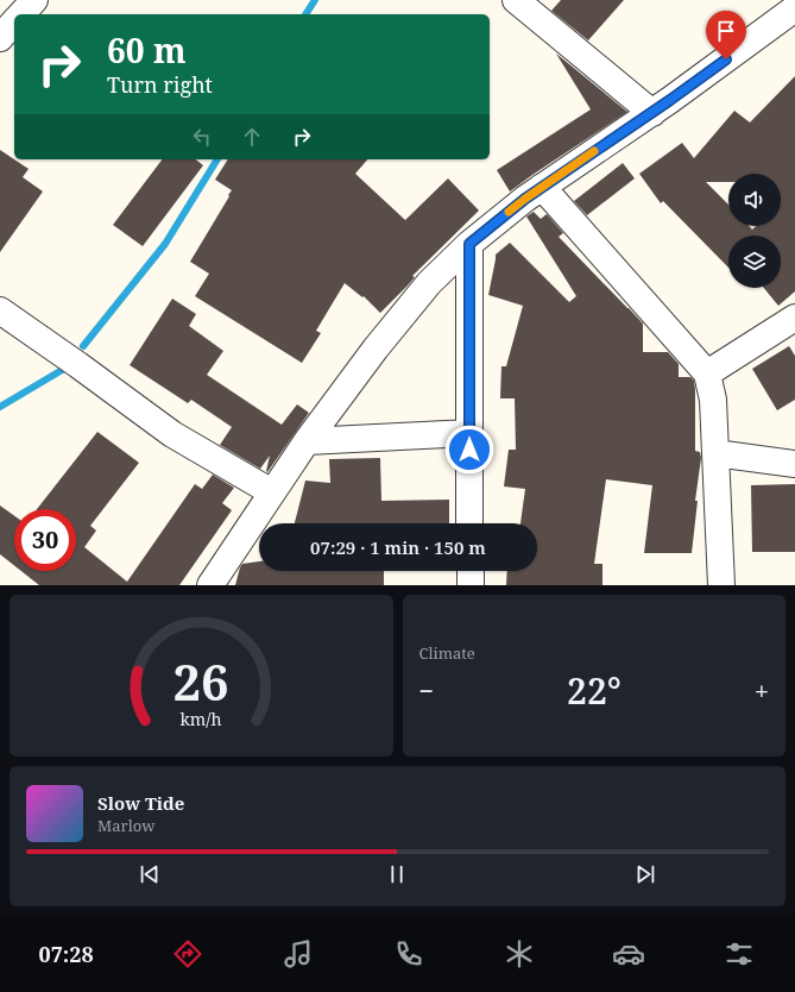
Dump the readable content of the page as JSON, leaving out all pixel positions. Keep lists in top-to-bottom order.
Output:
{
  "page": {
    "turn": ["60 m", "Turn right"],
    "limit": "30",
    "trip": "07:29 · 1 min · 150 m",
    "tile": "Climate",
    "heat": ["−", "22°", "+"],
    "song": ["Slow Tide", "Marlow"],
    "tabs": "07:28",
    "gauge": ["26", "km/h"]
  }
}
